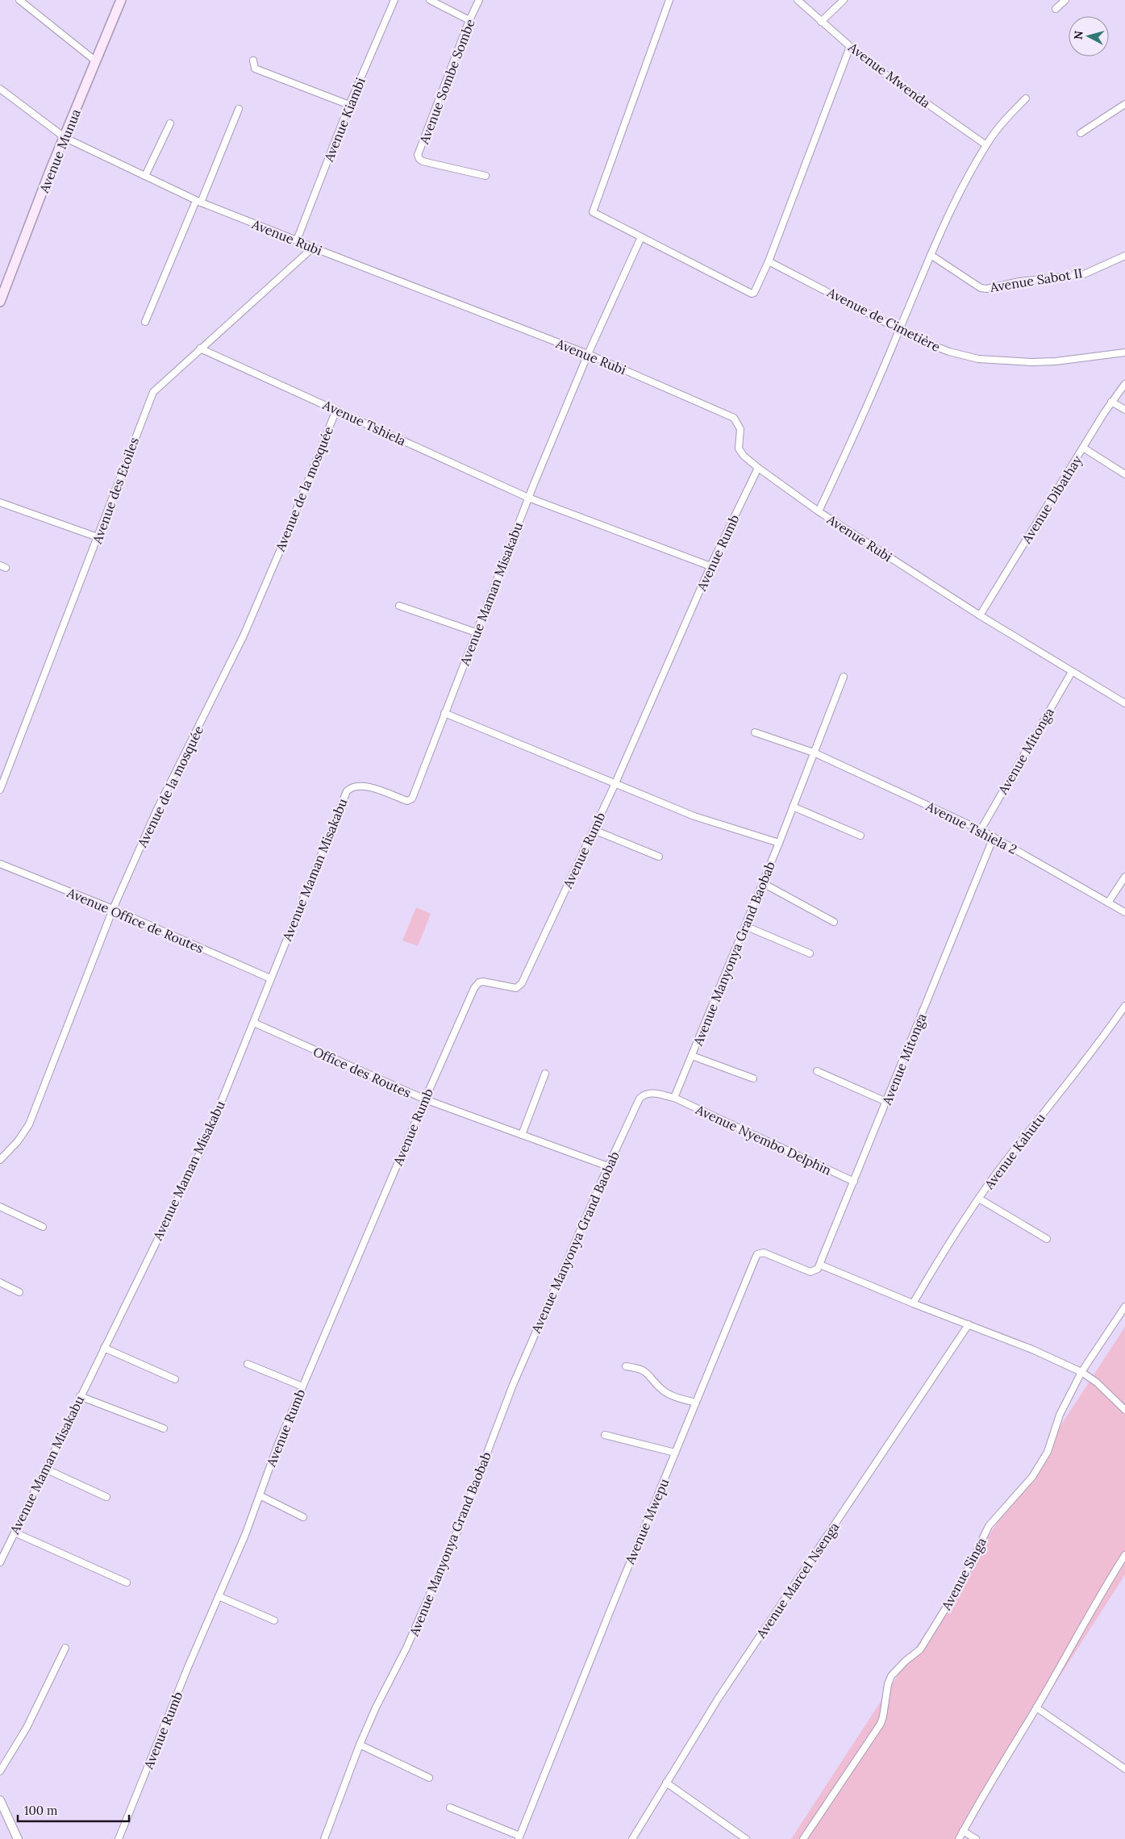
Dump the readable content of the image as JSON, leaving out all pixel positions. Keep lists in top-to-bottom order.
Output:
{
  "streets": {
    "main road": ["Avenue Munua"],
    "street": [
      "Avenue Mwenda",
      "Avenue Sombe Sombe",
      "Avenue Kiambi",
      "Avenue Rubi",
      "Avenue Sabot II",
      "Avenue de Cimetière",
      "Avenue Tshiela",
      "Avenue de la mosquée",
      "Avenue des Etoiles",
      "Avenue Dibathay",
      "Avenue Rumb",
      "Avenue Maman Misakabu",
      "Avenue Mitonga",
      "Avenue Tshiela 2",
      "Avenue Office de Routes",
      "Avenue Manyonya Grand Baobab",
      "Office des Routes",
      "Avenue Nyembo Delphin",
      "Avenue Kahutu",
      "Avenue Mwepu",
      "Avenue Singa",
      "Avenue Marcel Nsenga"
    ]
  },
  "crossings": [
    ["Avenue Kiambi", "Avenue Rubi"],
    ["Avenue Munua", "Avenue Rubi"],
    ["Avenue Rubi", "Avenue des Etoiles"],
    ["Avenue Rubi", "Avenue Dibathay"],
    ["Avenue Rubi", "Avenue Rumb"],
    ["Avenue Rubi", "Avenue Maman Misakabu"],
    ["Avenue Rubi", "Avenue Mitonga"],
    ["Avenue Tshiela", "Avenue de la mosquée"],
    ["Avenue Tshiela", "Avenue des Etoiles"],
    ["Avenue Tshiela", "Avenue Rumb"],
    ["Avenue Tshiela", "Avenue Maman Misakabu"],
    ["Avenue de la mosquée", "Avenue Office de Routes"],
    ["Avenue Rumb", "Office des Routes"],
    ["Avenue Maman Misakabu", "Avenue Office de Routes"],
    ["Avenue Maman Misakabu", "Office des Routes"],
    ["Avenue Mitonga", "Avenue Tshiela 2"],
    ["Avenue Mitonga", "Avenue Nyembo Delphin"],
    ["Avenue Mitonga", "Avenue Mwepu"],
    ["Avenue Tshiela 2", "Avenue Manyonya Grand Baobab"],
    ["Avenue Manyonya Grand Baobab", "Office des Routes"],
    ["Avenue Manyonya Grand Baobab", "Avenue Nyembo Delphin"]
  ],
  "scale_bar": "100 m",
  "north": "left"
}
